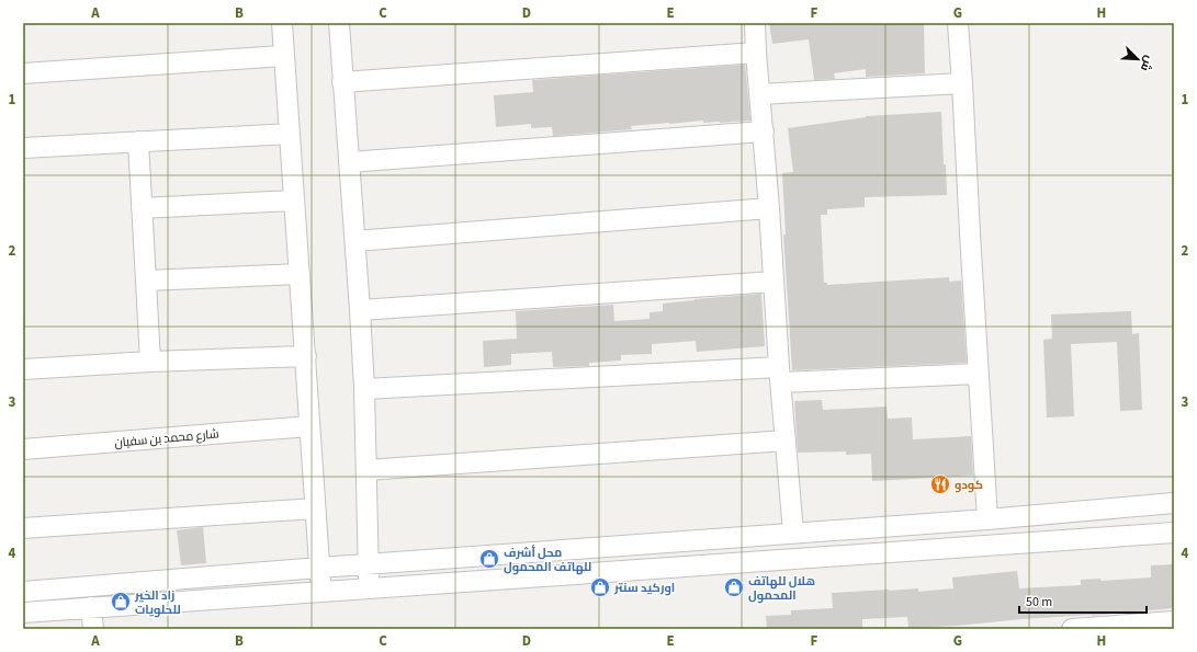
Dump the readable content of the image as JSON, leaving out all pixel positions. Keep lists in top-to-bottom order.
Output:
{
  "streets": {
    "street": ["شارع محمد بن سفيان"]
  },
  "places": {
    "restaurant": ["كودو"],
    "shop": [
      "محل أشرف للهاتف المحمول",
      "اوركيد سنتر",
      "هلال للهاتف المحمول",
      "زاد الخير للحلويات"
    ]
  },
  "scale_bar": "50 m",
  "north": "bottom right",
  "grid": {
    "columns": [
      "A",
      "B",
      "C",
      "D",
      "E",
      "F",
      "G",
      "H"
    ],
    "rows": [
      "1",
      "2",
      "3",
      "4"
    ]
  }
}
